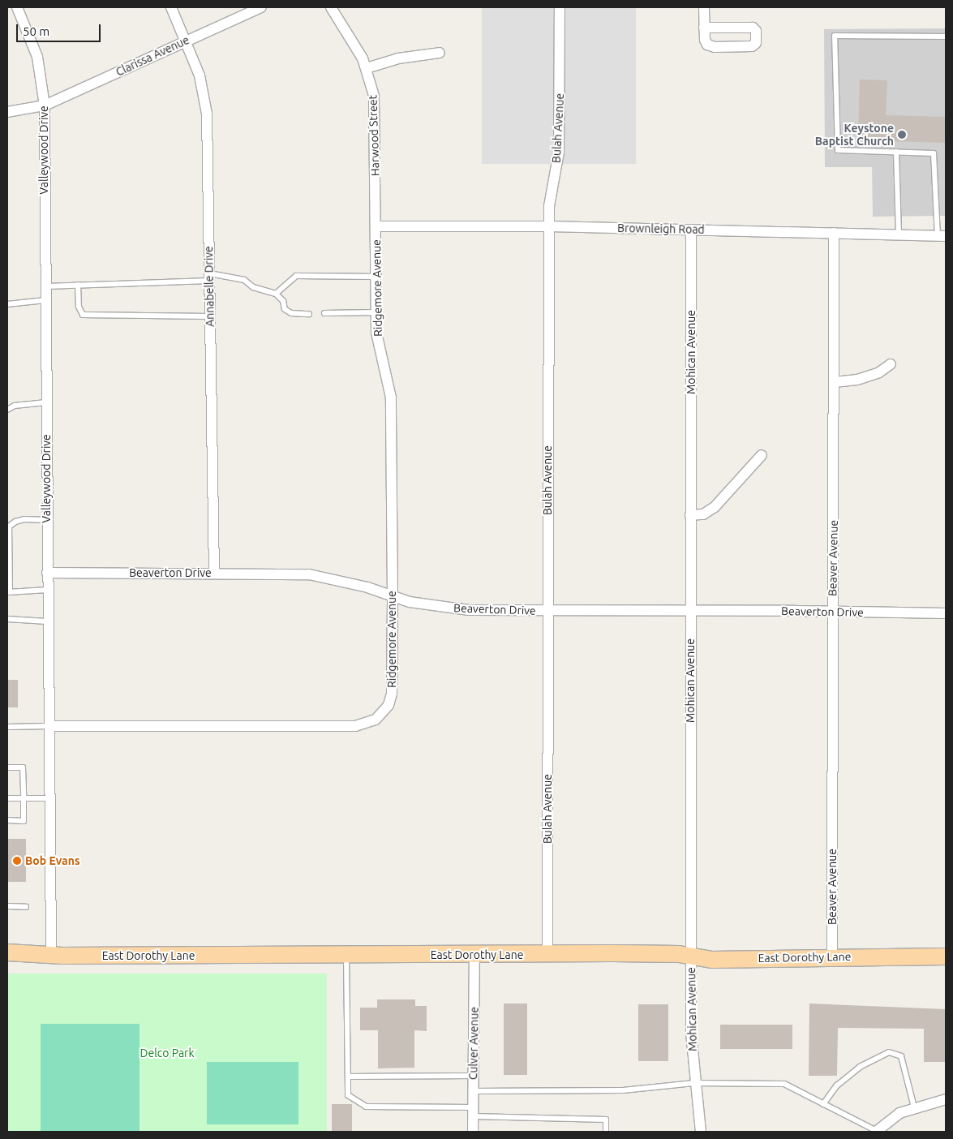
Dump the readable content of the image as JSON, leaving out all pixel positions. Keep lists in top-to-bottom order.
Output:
{
  "streets": {
    "main road": ["East Dorothy Lane"],
    "street": [
      "Clarissa Avenue",
      "Bulah Avenue",
      "Harwood Street",
      "Valleywood Drive",
      "Brownleigh Road",
      "Annabelle Drive",
      "Ridgemore Avenue",
      "Mohican Avenue",
      "Beaver Avenue",
      "Beaverton Drive",
      "Culver Avenue"
    ]
  },
  "crossings": [
    ["Clarissa Avenue", "Valleywood Drive"],
    ["Clarissa Avenue", "Annabelle Drive"],
    ["Bulah Avenue", "Brownleigh Road"],
    ["Bulah Avenue", "Beaverton Drive"],
    ["Bulah Avenue", "East Dorothy Lane"],
    ["Harwood Street", "Brownleigh Road"],
    ["Harwood Street", "Ridgemore Avenue"],
    ["Valleywood Drive", "Ridgemore Avenue"],
    ["Valleywood Drive", "Beaverton Drive"],
    ["Valleywood Drive", "East Dorothy Lane"],
    ["Brownleigh Road", "Ridgemore Avenue"],
    ["Brownleigh Road", "Mohican Avenue"],
    ["Brownleigh Road", "Beaver Avenue"],
    ["Annabelle Drive", "Beaverton Drive"],
    ["Ridgemore Avenue", "Beaverton Drive"],
    ["Mohican Avenue", "Beaverton Drive"],
    ["Mohican Avenue", "East Dorothy Lane"],
    ["Beaver Avenue", "Beaverton Drive"],
    ["Beaver Avenue", "East Dorothy Lane"],
    ["East Dorothy Lane", "Culver Avenue"]
  ],
  "parks": ["Delco Park"],
  "places": ["Keystone Baptist Church", "Bob Evans"],
  "scale_bar": "50 m"
}
